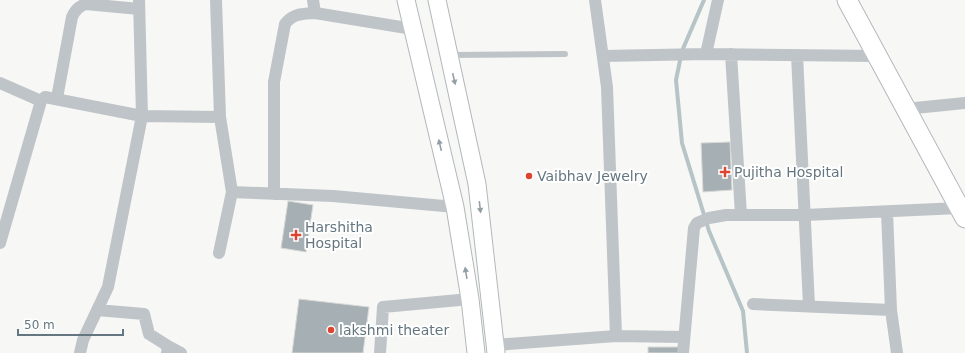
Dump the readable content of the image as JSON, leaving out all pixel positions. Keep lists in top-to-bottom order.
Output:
{
  "places": {
    "health": ["Pujitha Hospital", "Harshitha Hospital"],
    "other": ["Vaibhav Jewelry", "lakshmi theater"]
  },
  "scale_bar": "50 m"
}
